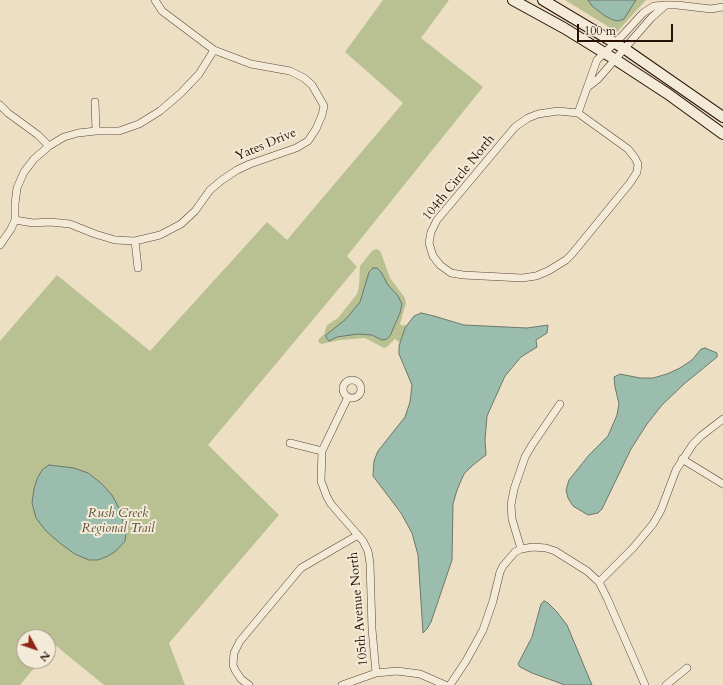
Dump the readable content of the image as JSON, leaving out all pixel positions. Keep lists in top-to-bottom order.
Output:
{
  "streets": {
    "street": ["Yates Drive", "104th Circle North", "105th Avenue North"]
  },
  "parks": ["Rush Creek Regional Trail"],
  "scale_bar": "100 m",
  "north": "bottom right"
}
